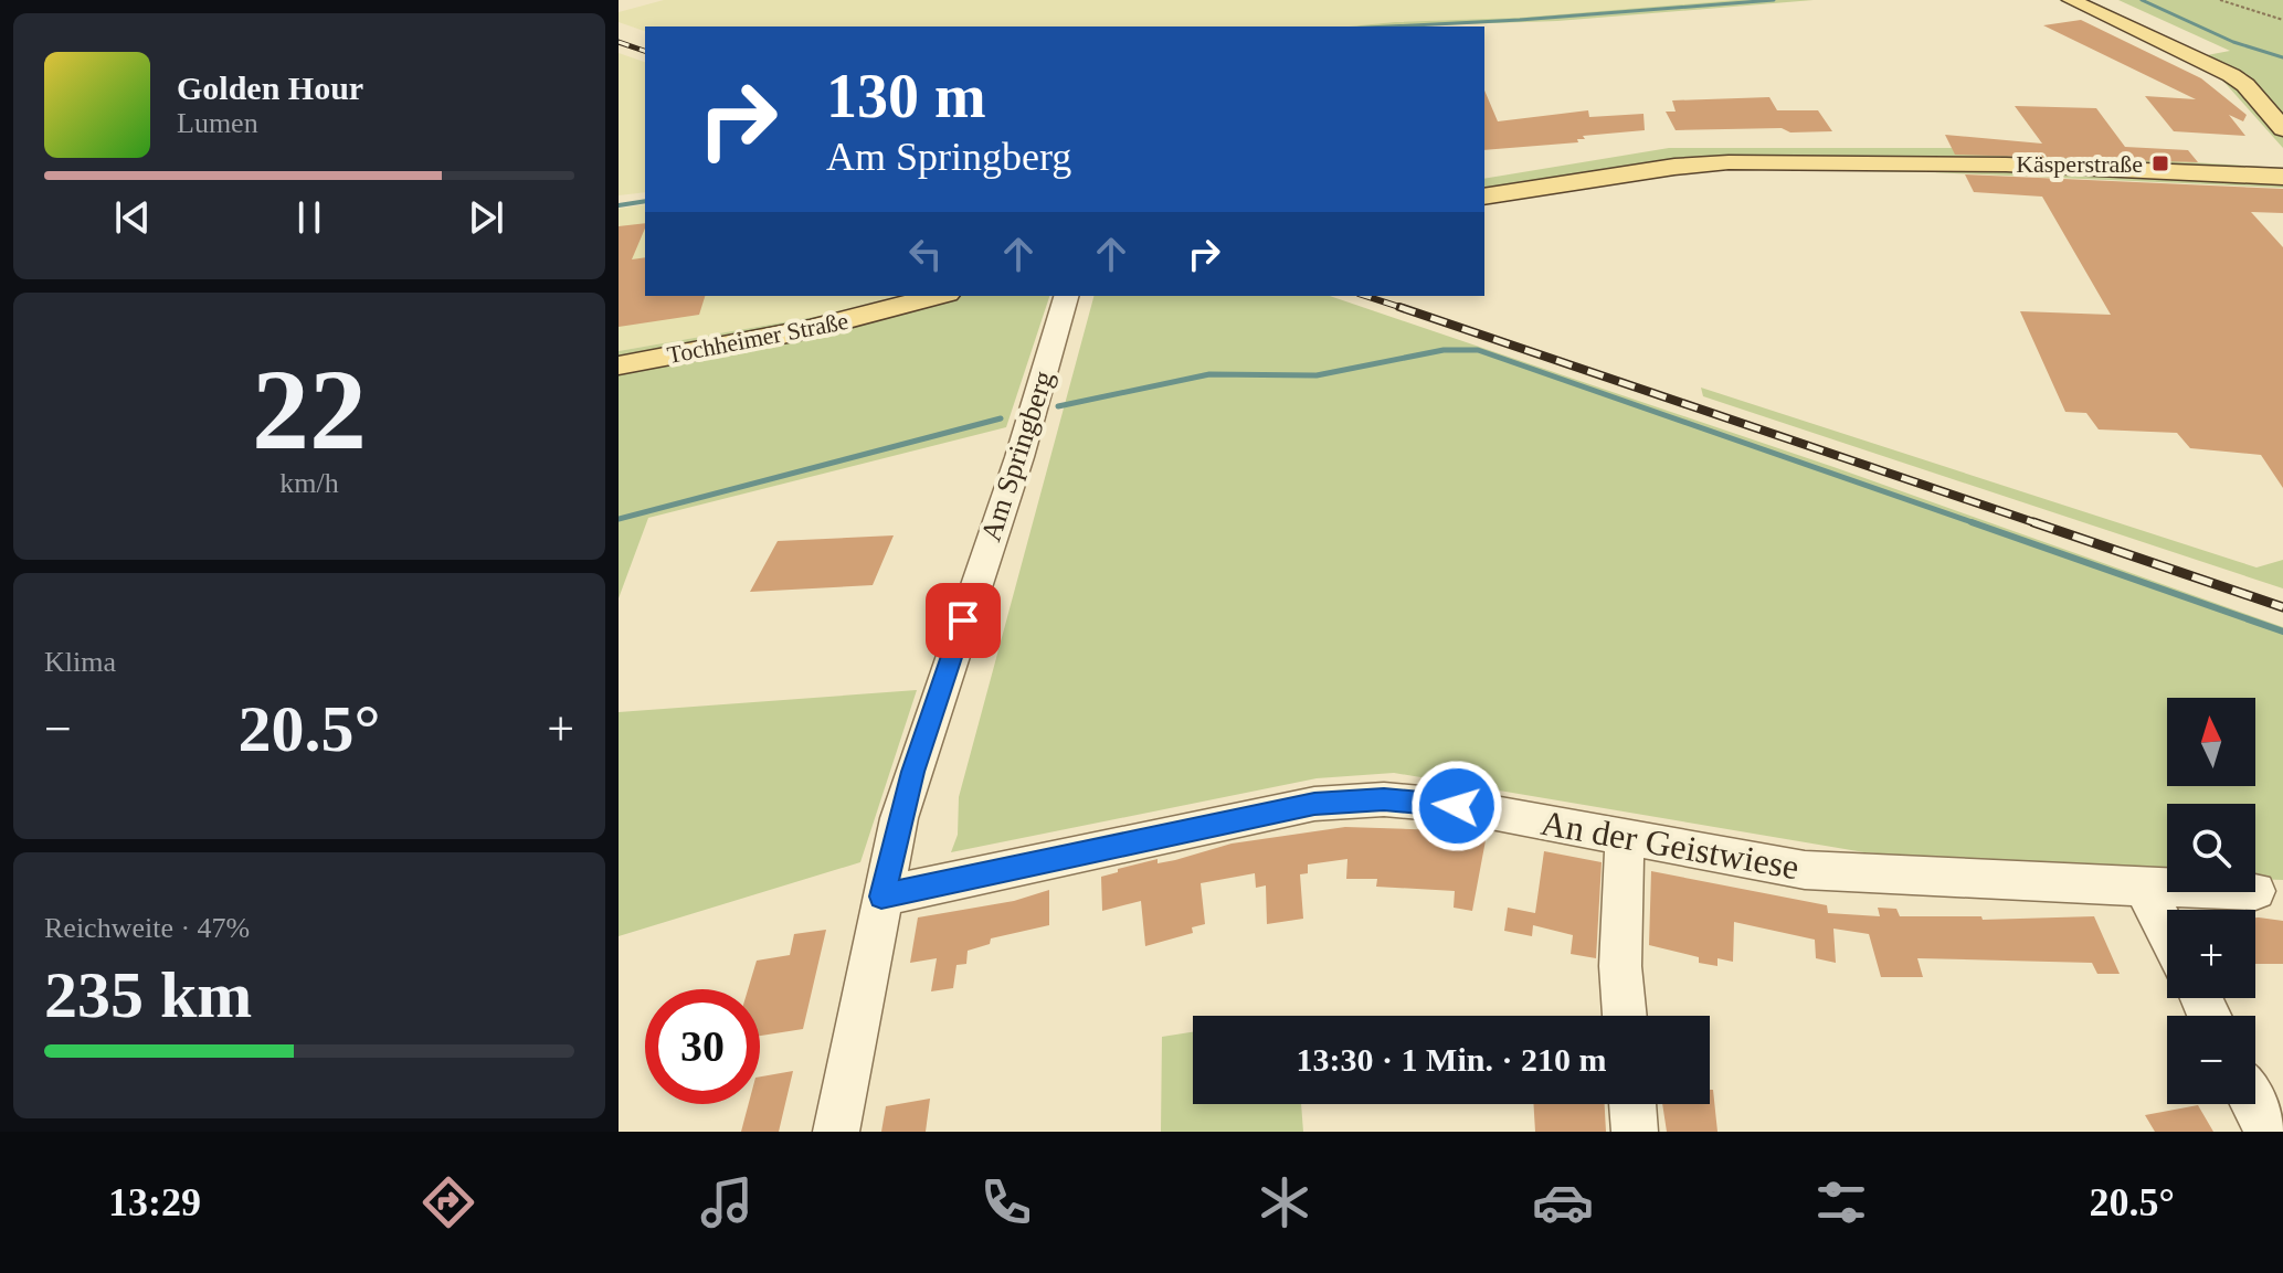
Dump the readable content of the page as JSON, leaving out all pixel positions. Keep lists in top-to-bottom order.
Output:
{
  "streets": {
    "main road": ["Tochheimer Straße"],
    "street": ["Am Springberg", "An der Geistwiese"]
  },
  "crossings": [
    ["Am Springberg", "An der Geistwiese"]
  ],
  "places": {
    "transit": ["Käsperstraße"]
  },
  "north": "top",
  "page": {
    "turn": ["130 m", "Am Springberg"],
    "song": ["Golden Hour", "Lumen"],
    "tile": [
      ["22", "km/h"],
      "Klima",
      ["Reichweite · 47%", "235 km"]
    ],
    "heat": ["−", "20.5°", "+"],
    "map_buttons": ["+", "−"],
    "limit": "30",
    "trip": "13:30 · 1 Min. · 210 m",
    "tabs": ["13:29", "20.5°"]
  }
}
